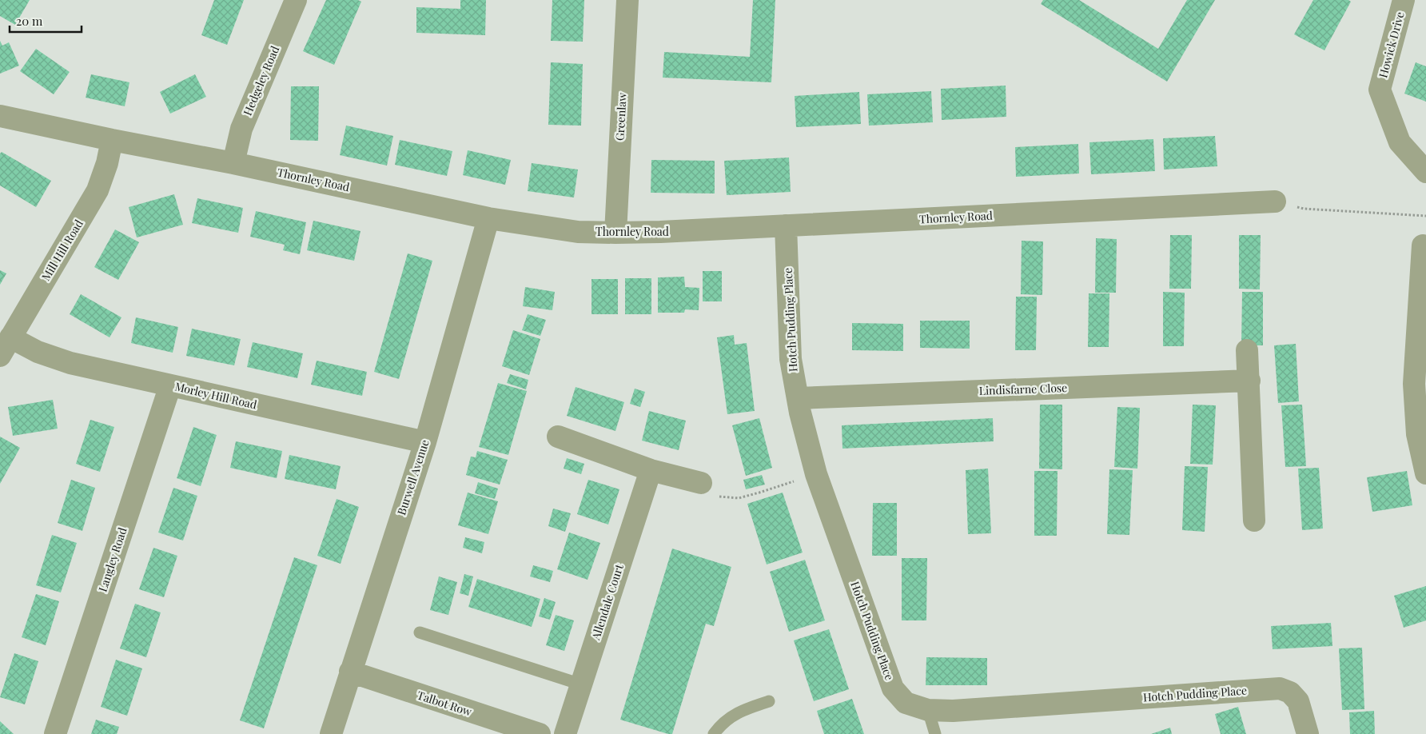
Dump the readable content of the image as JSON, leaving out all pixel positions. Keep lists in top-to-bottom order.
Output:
{
  "streets": {
    "street": [
      "Howick Drive",
      "Hedgeley Road",
      "Greenlaw",
      "Thornley Road",
      "Mill Hill Road",
      "Hotch Pudding Place",
      "Lindisfarne Close",
      "Morley Hill Road",
      "Burwell Avenue",
      "Langley Road",
      "Allendale Court",
      "Talbot Row"
    ]
  },
  "crossings": [
    ["Hedgeley Road", "Thornley Road"],
    ["Greenlaw", "Thornley Road"],
    ["Thornley Road", "Mill Hill Road"],
    ["Thornley Road", "Hotch Pudding Place"],
    ["Thornley Road", "Burwell Avenue"],
    ["Mill Hill Road", "Morley Hill Road"],
    ["Hotch Pudding Place", "Lindisfarne Close"],
    ["Morley Hill Road", "Burwell Avenue"],
    ["Morley Hill Road", "Langley Road"],
    ["Burwell Avenue", "Talbot Row"]
  ],
  "scale_bar": "20 m"
}
